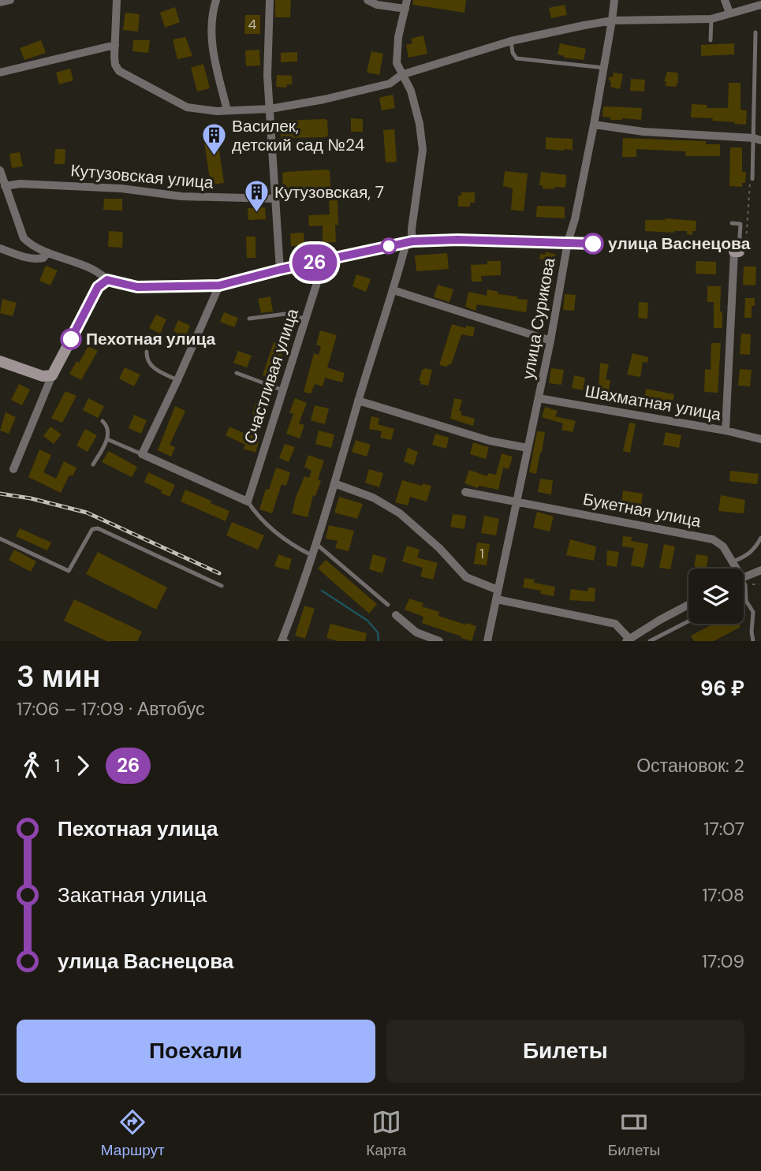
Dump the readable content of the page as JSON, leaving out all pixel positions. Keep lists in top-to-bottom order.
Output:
{
  "streets": {
    "street": [
      "Кутузовская улица",
      "улица Сурикова",
      "Счастливая улица",
      "Шахматная улица",
      "Букетная улица"
    ]
  },
  "crossings": [
    ["улица Сурикова", "Шахматная улица"],
    ["улица Сурикова", "Букетная улица"]
  ],
  "places": {
    "building": ["Василек, детский сад №24", "Кутузовская, 7"],
    "other": ["улица Васнецова", "Пехотная улица"]
  },
  "lines": ["bus line 26"],
  "house_numbers": ["4", "1"],
  "page": {
    "on_map": "26",
    "heading": ["3 мин", "17:06 – 17:09 · Автобус", "96 ₽"],
    "legs": ["1", "26", "Остановок: 2"],
    "list": [
      {
        "name": "Пехотная улица",
        "value": "17:07"
      },
      {
        "name": "Закатная улица",
        "value": "17:08"
      },
      {
        "name": "улица Васнецова",
        "value": "17:09"
      }
    ],
    "buttons": ["Поехали", "Билеты"],
    "tabs": ["Маршрут", "Карта", "Билеты"]
  }
}
